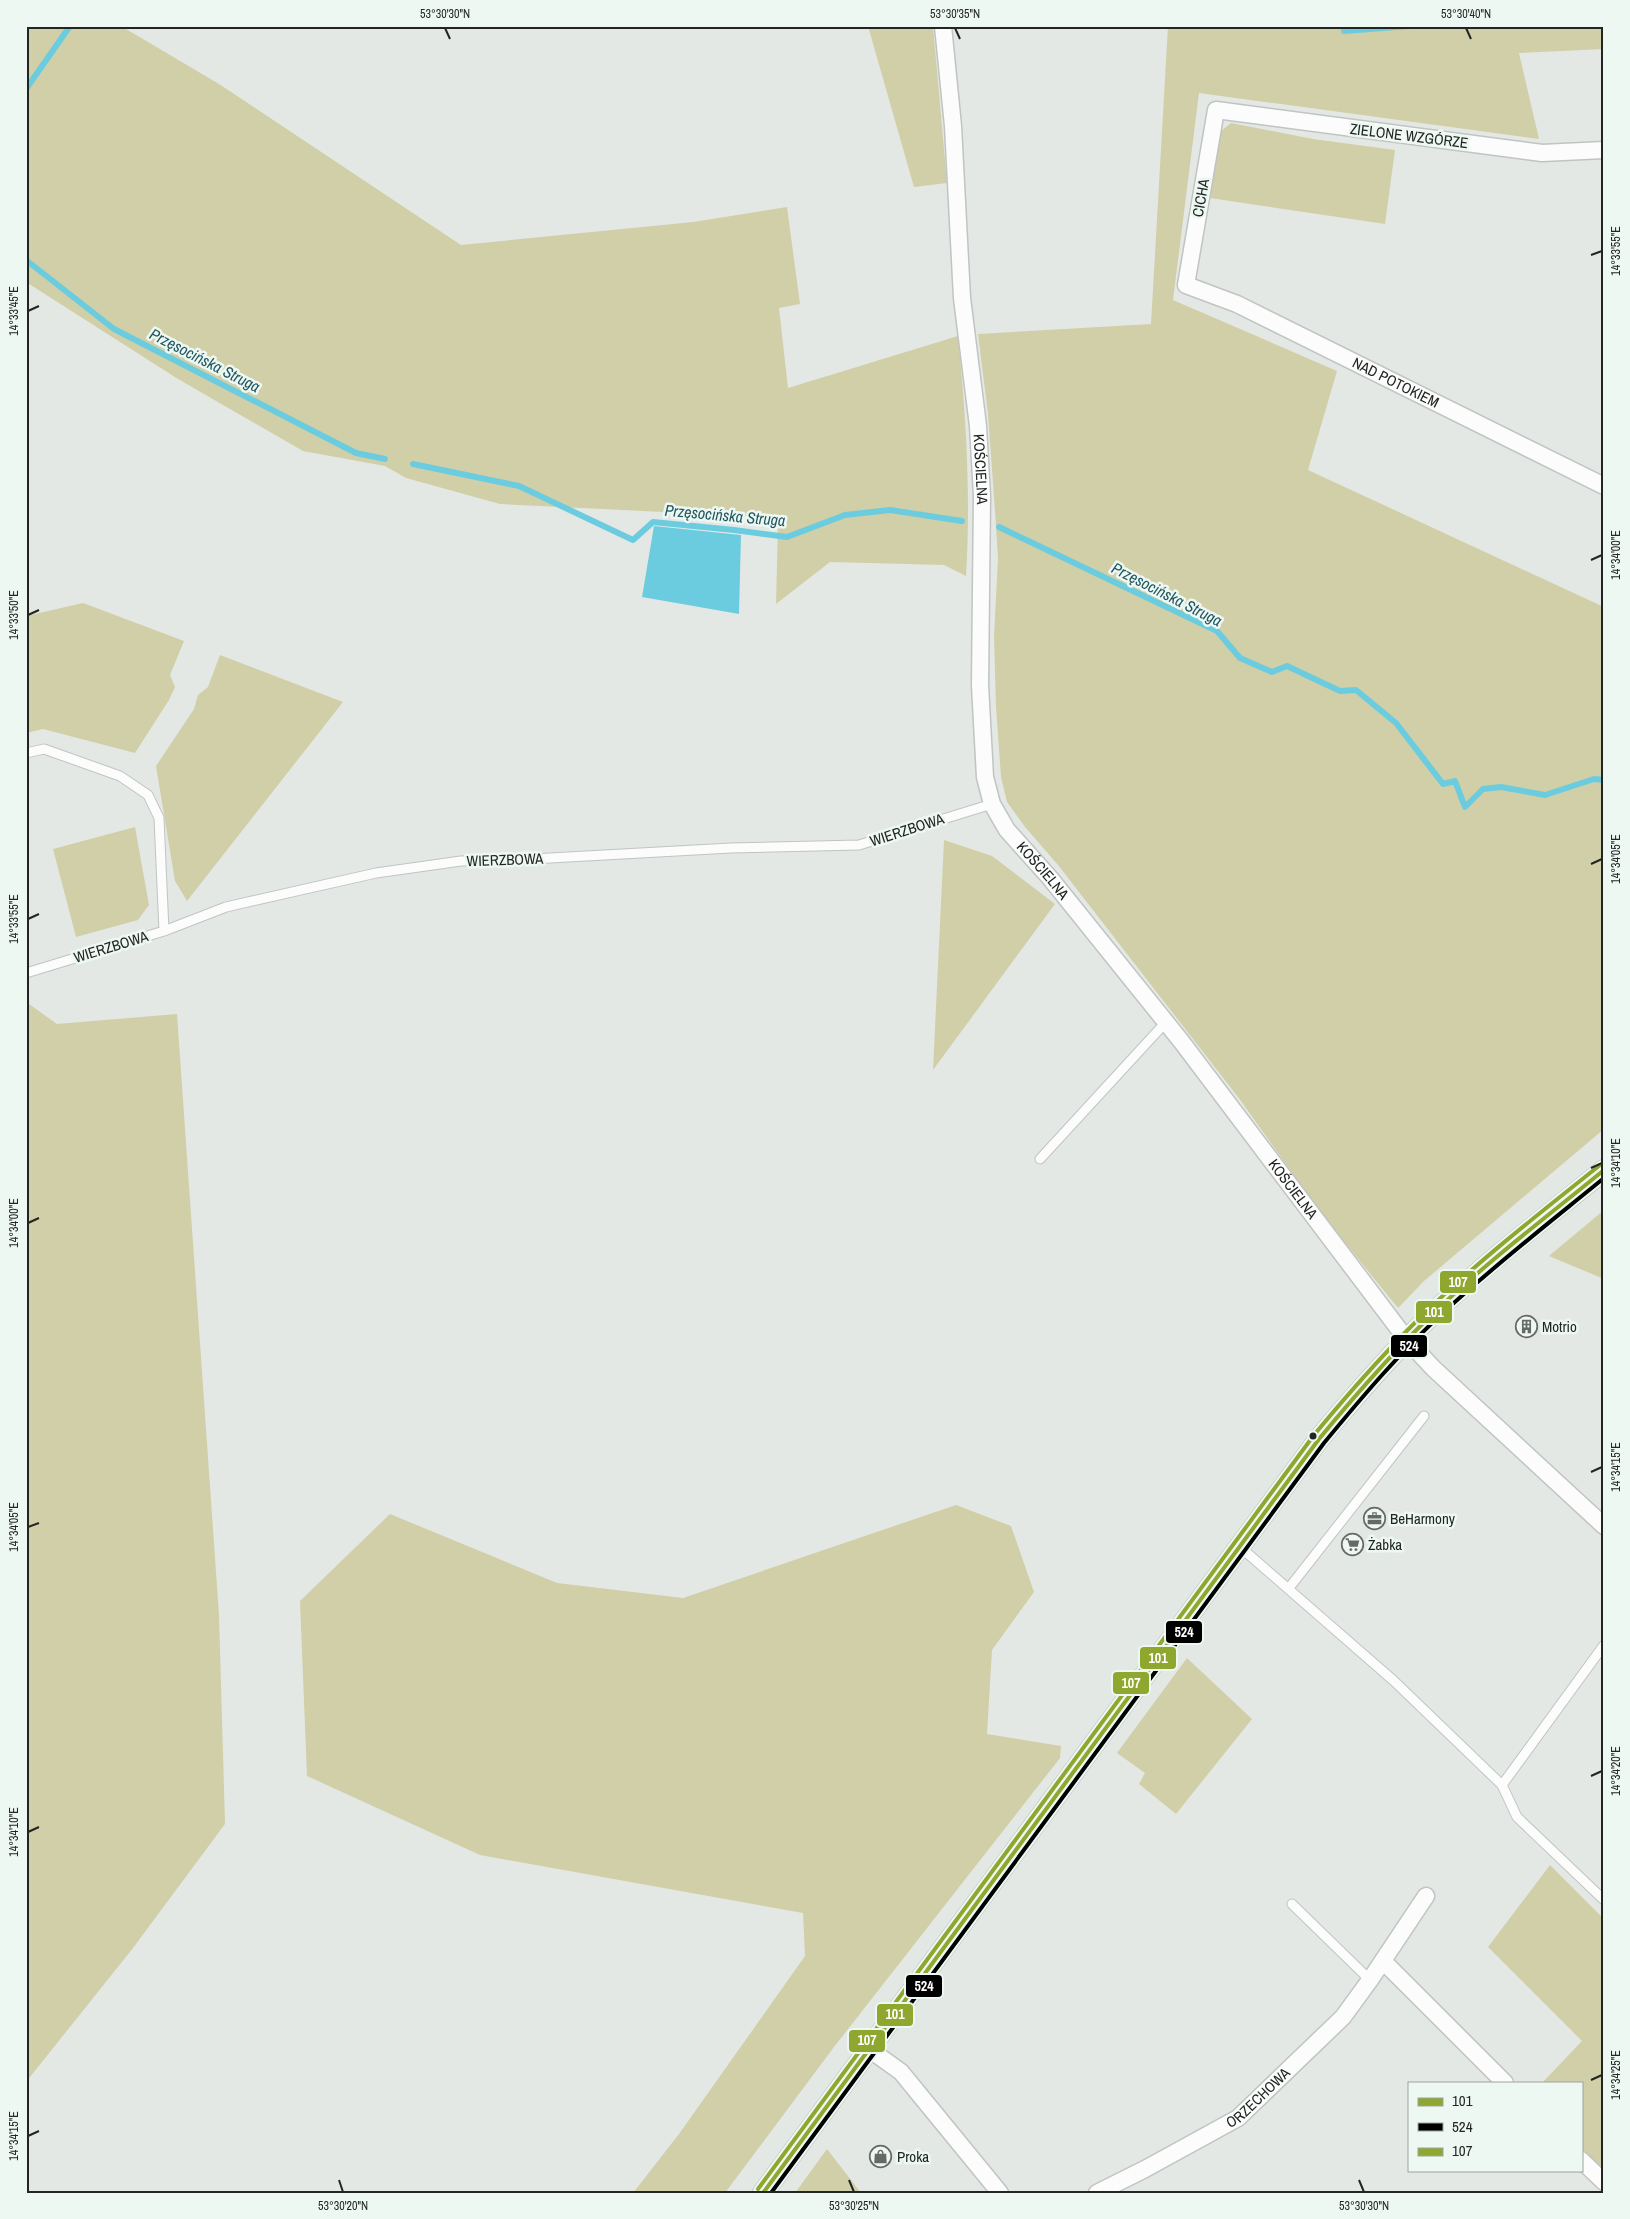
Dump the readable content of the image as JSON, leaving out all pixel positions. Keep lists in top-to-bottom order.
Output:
{
  "streets": {
    "street": [
      "ZIELONE WZGÓRZE",
      "CICHA",
      "NAD POTOKIEM",
      "KOŚCIELNA",
      "ORZECHOWA"
    ],
    "lane": ["WIERZBOWA"]
  },
  "crossings": [
    ["ZIELONE WZGÓRZE", "CICHA"],
    ["CICHA", "NAD POTOKIEM"],
    ["KOŚCIELNA", "WIERZBOWA"]
  ],
  "water": ["Przęsocińska Struga"],
  "places": {
    "building": ["Motrio"],
    "office": ["BeHarmony"],
    "supermarket": ["Żabka"],
    "shop": ["Proka"]
  },
  "lines": ["transit line 107", "transit line 101", "transit line 524"],
  "legend": ["101", "524", "107"],
  "coordinates": [
    "53°30'30\"N",
    "53°30'35\"N",
    "53°30'40\"N",
    "14°33'55\"E",
    "14°33'45\"E",
    "14°34'00\"E",
    "14°33'50\"E",
    "14°34'05\"E",
    "14°34'10\"E",
    "14°34'15\"E",
    "14°34'20\"E",
    "14°34'25\"E",
    "53°30'20\"N",
    "53°30'25\"N"
  ]
}
